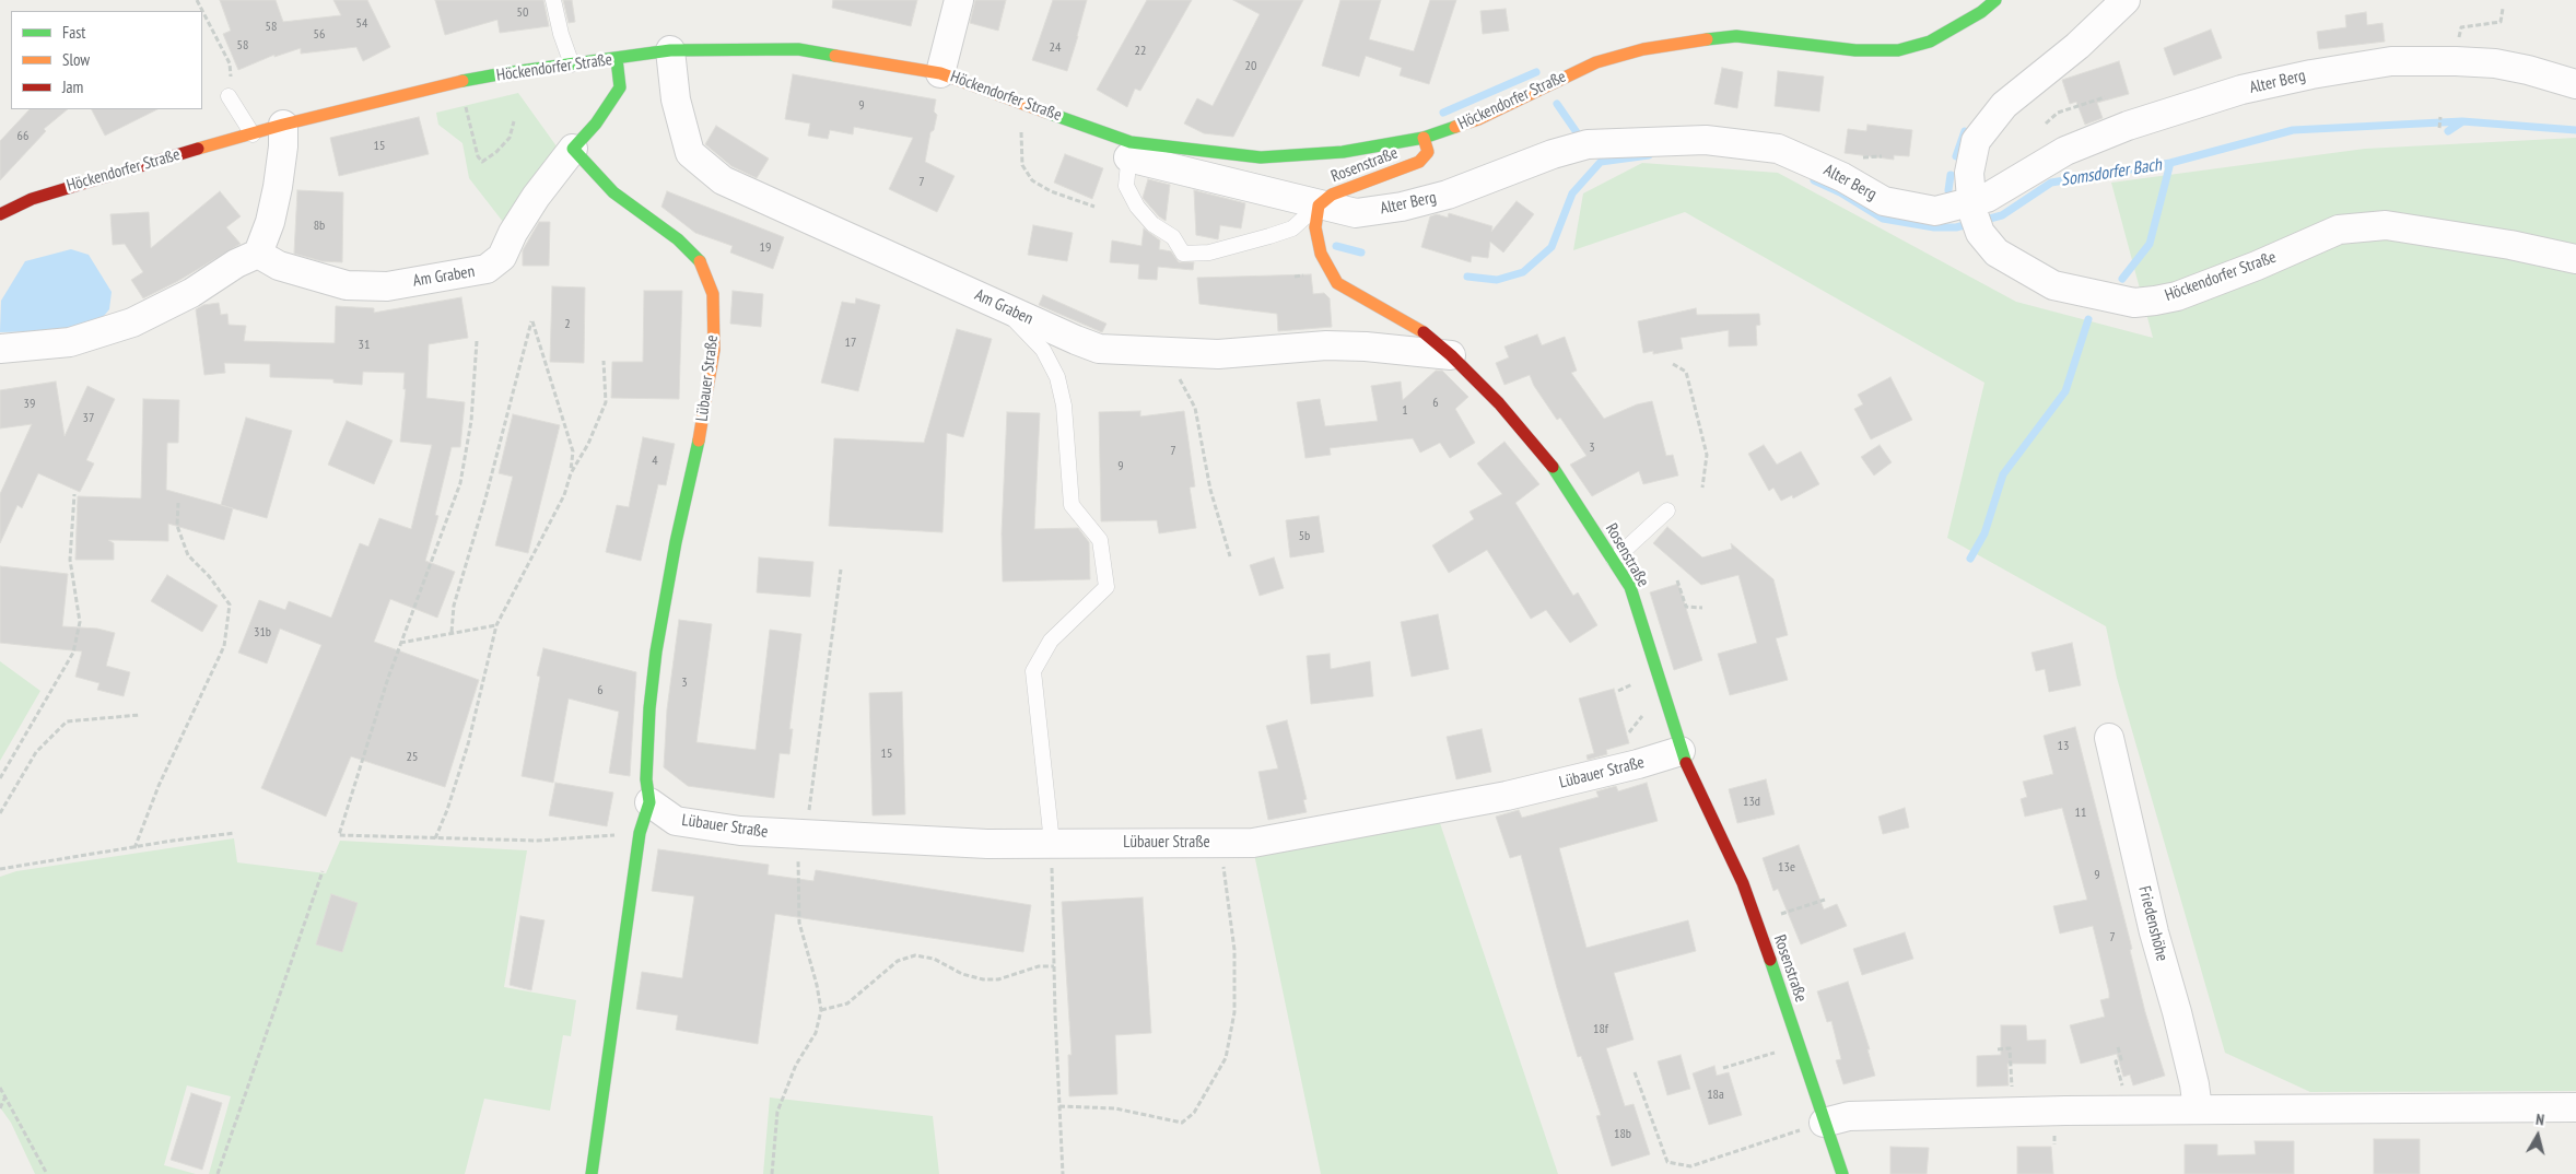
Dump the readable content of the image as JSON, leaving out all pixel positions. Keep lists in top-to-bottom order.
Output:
{
  "streets": {
    "street": [
      "Höckendorfer Straße",
      "Alter Berg",
      "Rosenstraße",
      "Am Graben",
      "Lübauer Straße",
      "Friedenshöhe"
    ]
  },
  "crossings": [
    ["Höckendorfer Straße", "Alter Berg"],
    ["Höckendorfer Straße", "Rosenstraße"],
    ["Höckendorfer Straße", "Am Graben"],
    ["Alter Berg", "Rosenstraße"],
    ["Rosenstraße", "Am Graben"],
    ["Rosenstraße", "Lübauer Straße"],
    ["Am Graben", "Lübauer Straße"]
  ],
  "water": ["Somsdorfer Bach"],
  "house_numbers": [
    "50",
    "54",
    "58",
    "56",
    "58",
    "24",
    "22",
    "20",
    "9",
    "66",
    "15",
    "7",
    "8b",
    "19",
    "2",
    "17",
    "31",
    "6",
    "39",
    "1",
    "37",
    "3",
    "7",
    "4",
    "9",
    "5b",
    "31b",
    "3",
    "6",
    "13",
    "15",
    "25",
    "13d",
    "11",
    "13e",
    "9",
    "7",
    "18f",
    "18a",
    "18b"
  ],
  "legend": ["Fast", "Slow", "Jam"],
  "north": "top"
}
